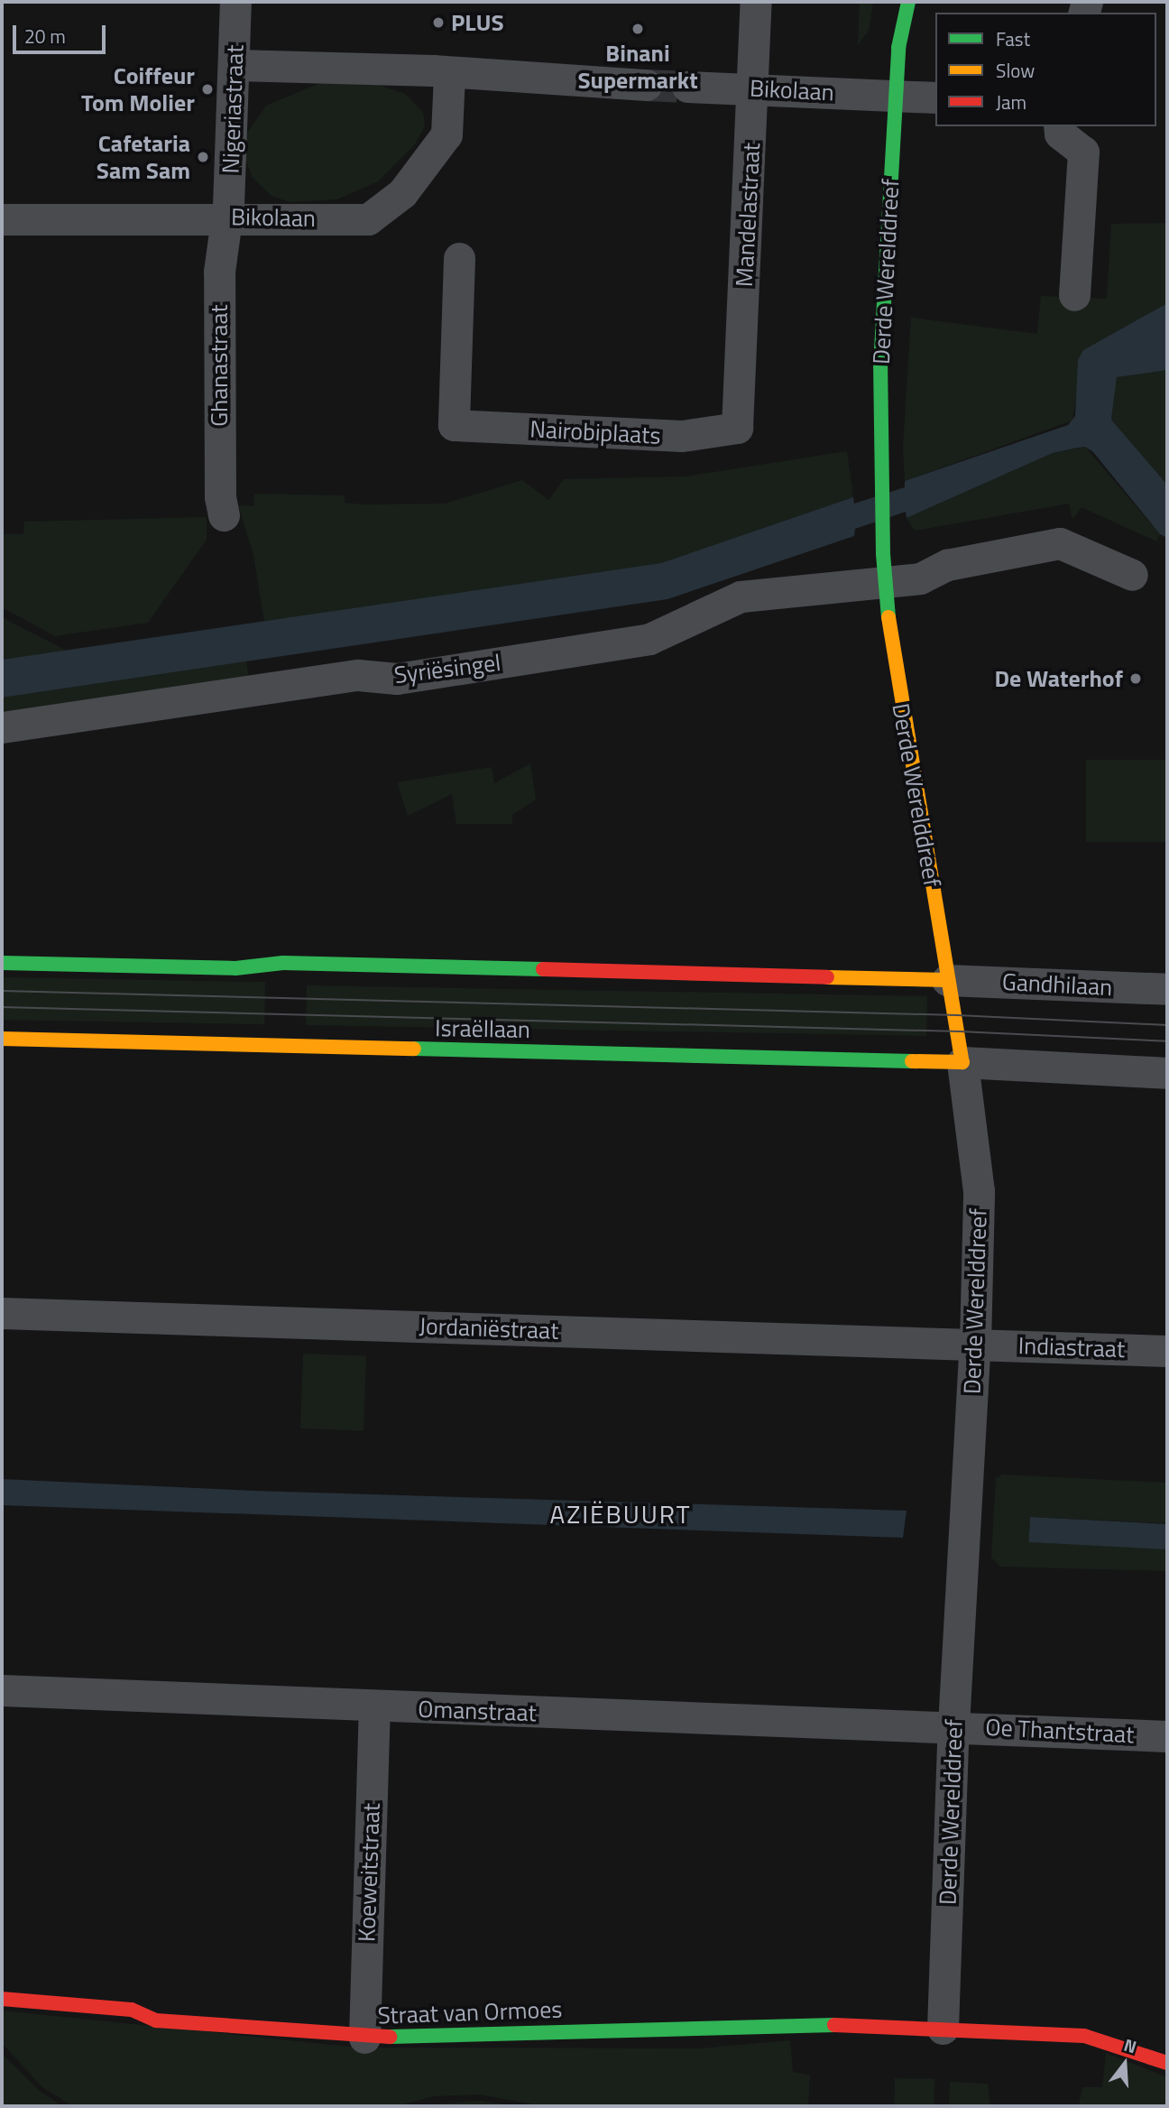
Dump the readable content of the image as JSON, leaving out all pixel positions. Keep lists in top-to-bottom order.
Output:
{
  "streets": {
    "street": [
      "Bikolaan",
      "Nigeriastraat",
      "Mandelastraat",
      "Derde Werelddreef",
      "Ghanastraat",
      "Nairobiplaats",
      "Syriësingel",
      "Gandhilaan",
      "Israëllaan",
      "Jordaniëstraat",
      "Indiastraat",
      "Omanstraat",
      "Oe Thantstraat",
      "Koeweitstraat",
      "Straat van Ormoes"
    ]
  },
  "crossings": [
    ["Bikolaan", "Nigeriastraat"],
    ["Bikolaan", "Mandelastraat"],
    ["Bikolaan", "Derde Werelddreef"],
    ["Bikolaan", "Ghanastraat"],
    ["Nigeriastraat", "Ghanastraat"],
    ["Mandelastraat", "Nairobiplaats"],
    ["Derde Werelddreef", "Syriësingel"],
    ["Derde Werelddreef", "Gandhilaan"],
    ["Derde Werelddreef", "Israëllaan"],
    ["Derde Werelddreef", "Jordaniëstraat"],
    ["Derde Werelddreef", "Indiastraat"],
    ["Derde Werelddreef", "Omanstraat"],
    ["Derde Werelddreef", "Oe Thantstraat"],
    ["Derde Werelddreef", "Straat van Ormoes"],
    ["Jordaniëstraat", "Indiastraat"],
    ["Omanstraat", "Oe Thantstraat"],
    ["Omanstraat", "Koeweitstraat"],
    ["Koeweitstraat", "Straat van Ormoes"]
  ],
  "districts": ["AZIËBUURT"],
  "places": [
    "PLUS",
    "Binani Supermarkt",
    "Coiffeur Tom Molier",
    "Cafetaria Sam Sam",
    "De Waterhof"
  ],
  "legend": ["Fast", "Slow", "Jam"],
  "scale_bar": "20 m",
  "north": "top"
}
